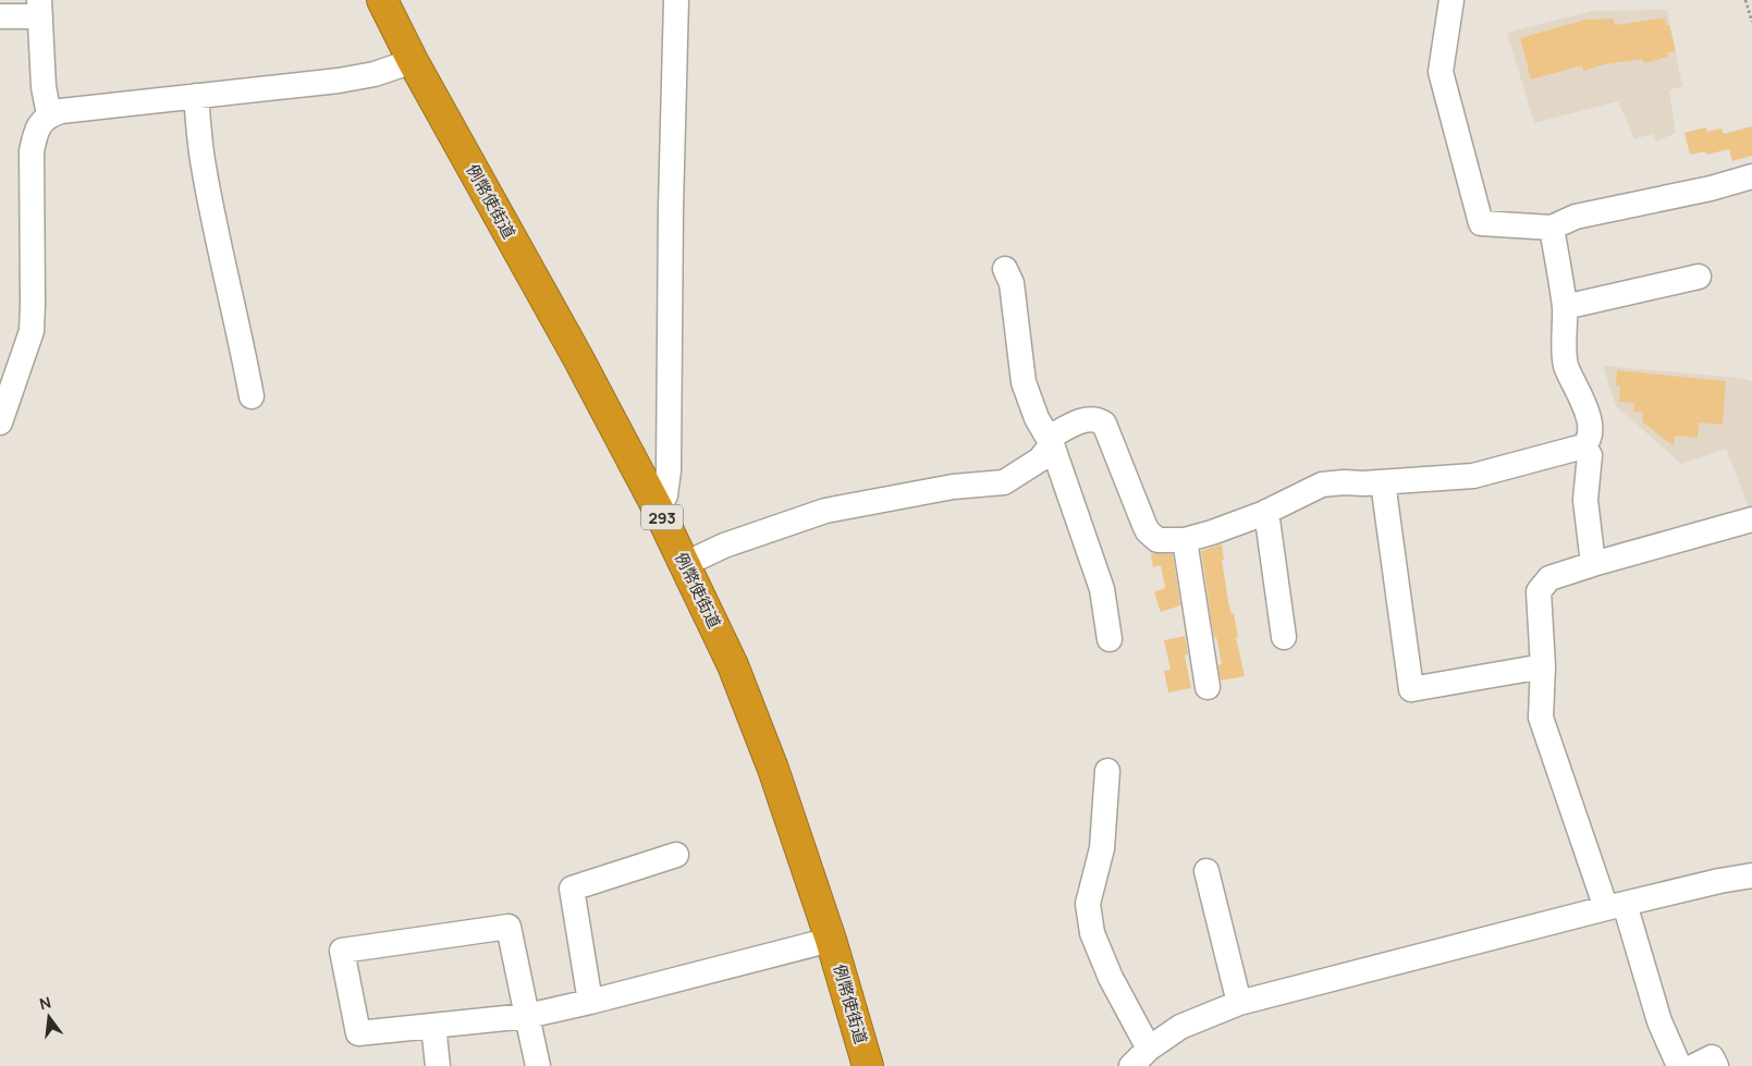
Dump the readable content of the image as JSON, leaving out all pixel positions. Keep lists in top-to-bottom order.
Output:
{
  "streets": {
    "highway": ["例幣使街道", "293"]
  },
  "north": "top"
}
